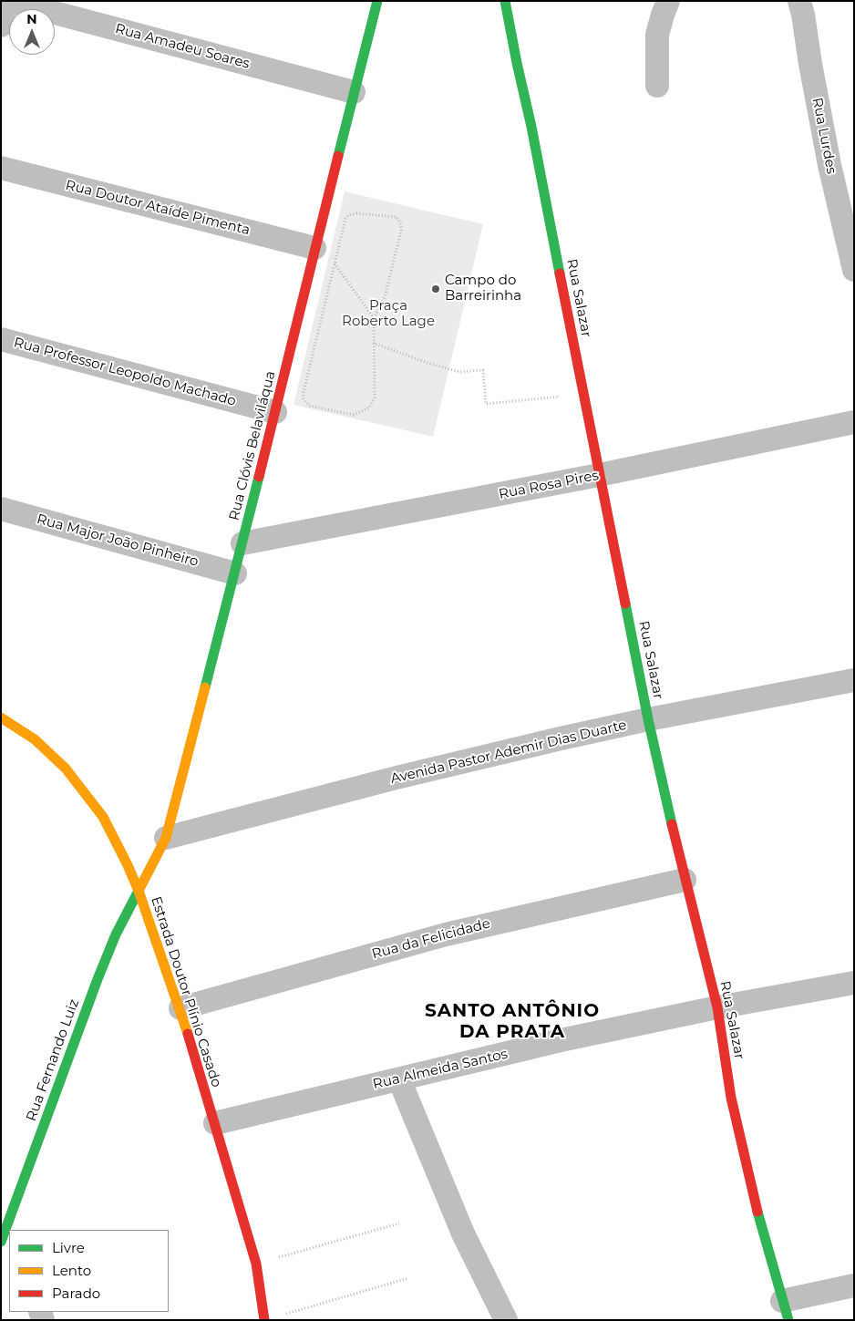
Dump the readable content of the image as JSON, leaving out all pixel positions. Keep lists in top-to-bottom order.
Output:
{
  "streets": {
    "street": [
      "Rua Amadeu Soares",
      "Rua Lurdes",
      "Rua Doutor Ataíde Pimenta",
      "Rua Salazar",
      "Rua Professor Leopoldo Machado",
      "Rua Clóvis Belaviláqua",
      "Rua Rosa Pires",
      "Rua Major João Pinheiro",
      "Avenida Pastor Ademir Dias Duarte",
      "Rua da Felicidade",
      "Estrada Doutor Plínio Casado",
      "Rua Fernando Luiz",
      "Rua Almeida Santos"
    ]
  },
  "crossings": [
    ["Rua Amadeu Soares", "Rua Clóvis Belaviláqua"],
    ["Rua Doutor Ataíde Pimenta", "Rua Clóvis Belaviláqua"],
    ["Rua Salazar", "Rua Rosa Pires"],
    ["Rua Salazar", "Avenida Pastor Ademir Dias Duarte"],
    ["Rua Salazar", "Rua da Felicidade"],
    ["Rua Salazar", "Rua Almeida Santos"],
    ["Rua Professor Leopoldo Machado", "Rua Clóvis Belaviláqua"],
    ["Rua Clóvis Belaviláqua", "Rua Rosa Pires"],
    ["Rua Clóvis Belaviláqua", "Rua Major João Pinheiro"],
    ["Rua Clóvis Belaviláqua", "Avenida Pastor Ademir Dias Duarte"],
    ["Rua Clóvis Belaviláqua", "Estrada Doutor Plínio Casado"],
    ["Rua Clóvis Belaviláqua", "Rua Fernando Luiz"],
    ["Rua da Felicidade", "Estrada Doutor Plínio Casado"],
    ["Estrada Doutor Plínio Casado", "Rua Fernando Luiz"],
    ["Estrada Doutor Plínio Casado", "Rua Almeida Santos"]
  ],
  "districts": ["SANTO ANTÔNIO DA PRATA"],
  "parks": ["Praça Roberto Lage"],
  "places": ["Campo do Barreirinha"],
  "legend": ["Livre", "Lento", "Parado"],
  "north": "top"
}
